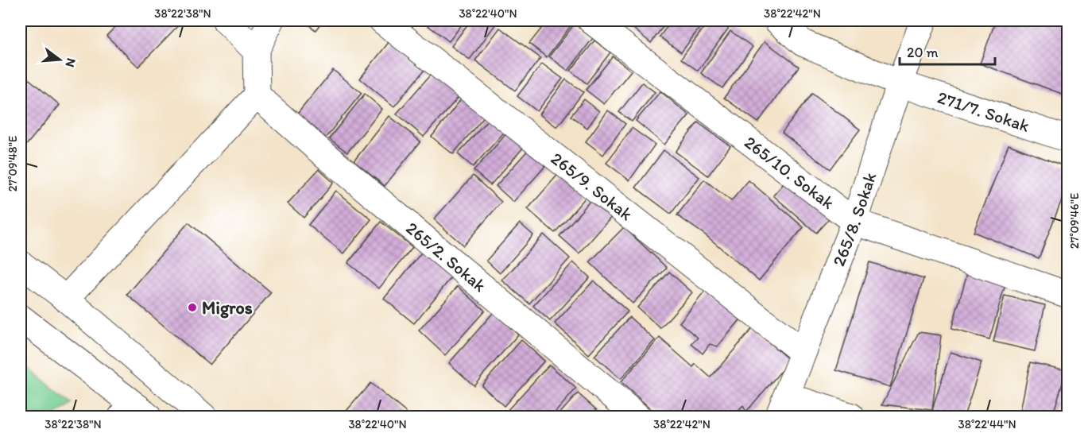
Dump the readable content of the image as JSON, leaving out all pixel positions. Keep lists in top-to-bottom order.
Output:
{
  "streets": {
    "street": [
      "271/7. Sokak",
      "265/10. Sokak",
      "265/9. Sokak",
      "265/8. Sokak",
      "265/2. Sokak"
    ]
  },
  "crossings": [
    ["271/7. Sokak", "265/8. Sokak"],
    ["265/10. Sokak", "265/8. Sokak"],
    ["265/9. Sokak", "265/8. Sokak"]
  ],
  "places": ["Migros"],
  "scale_bar": "20 m",
  "north": "right",
  "coordinates": [
    "38°22'38\"N",
    "38°22'40\"N",
    "38°22'42\"N",
    "27°09'48\"E",
    "27°09'46\"E",
    "38°22'44\"N"
  ]
}
